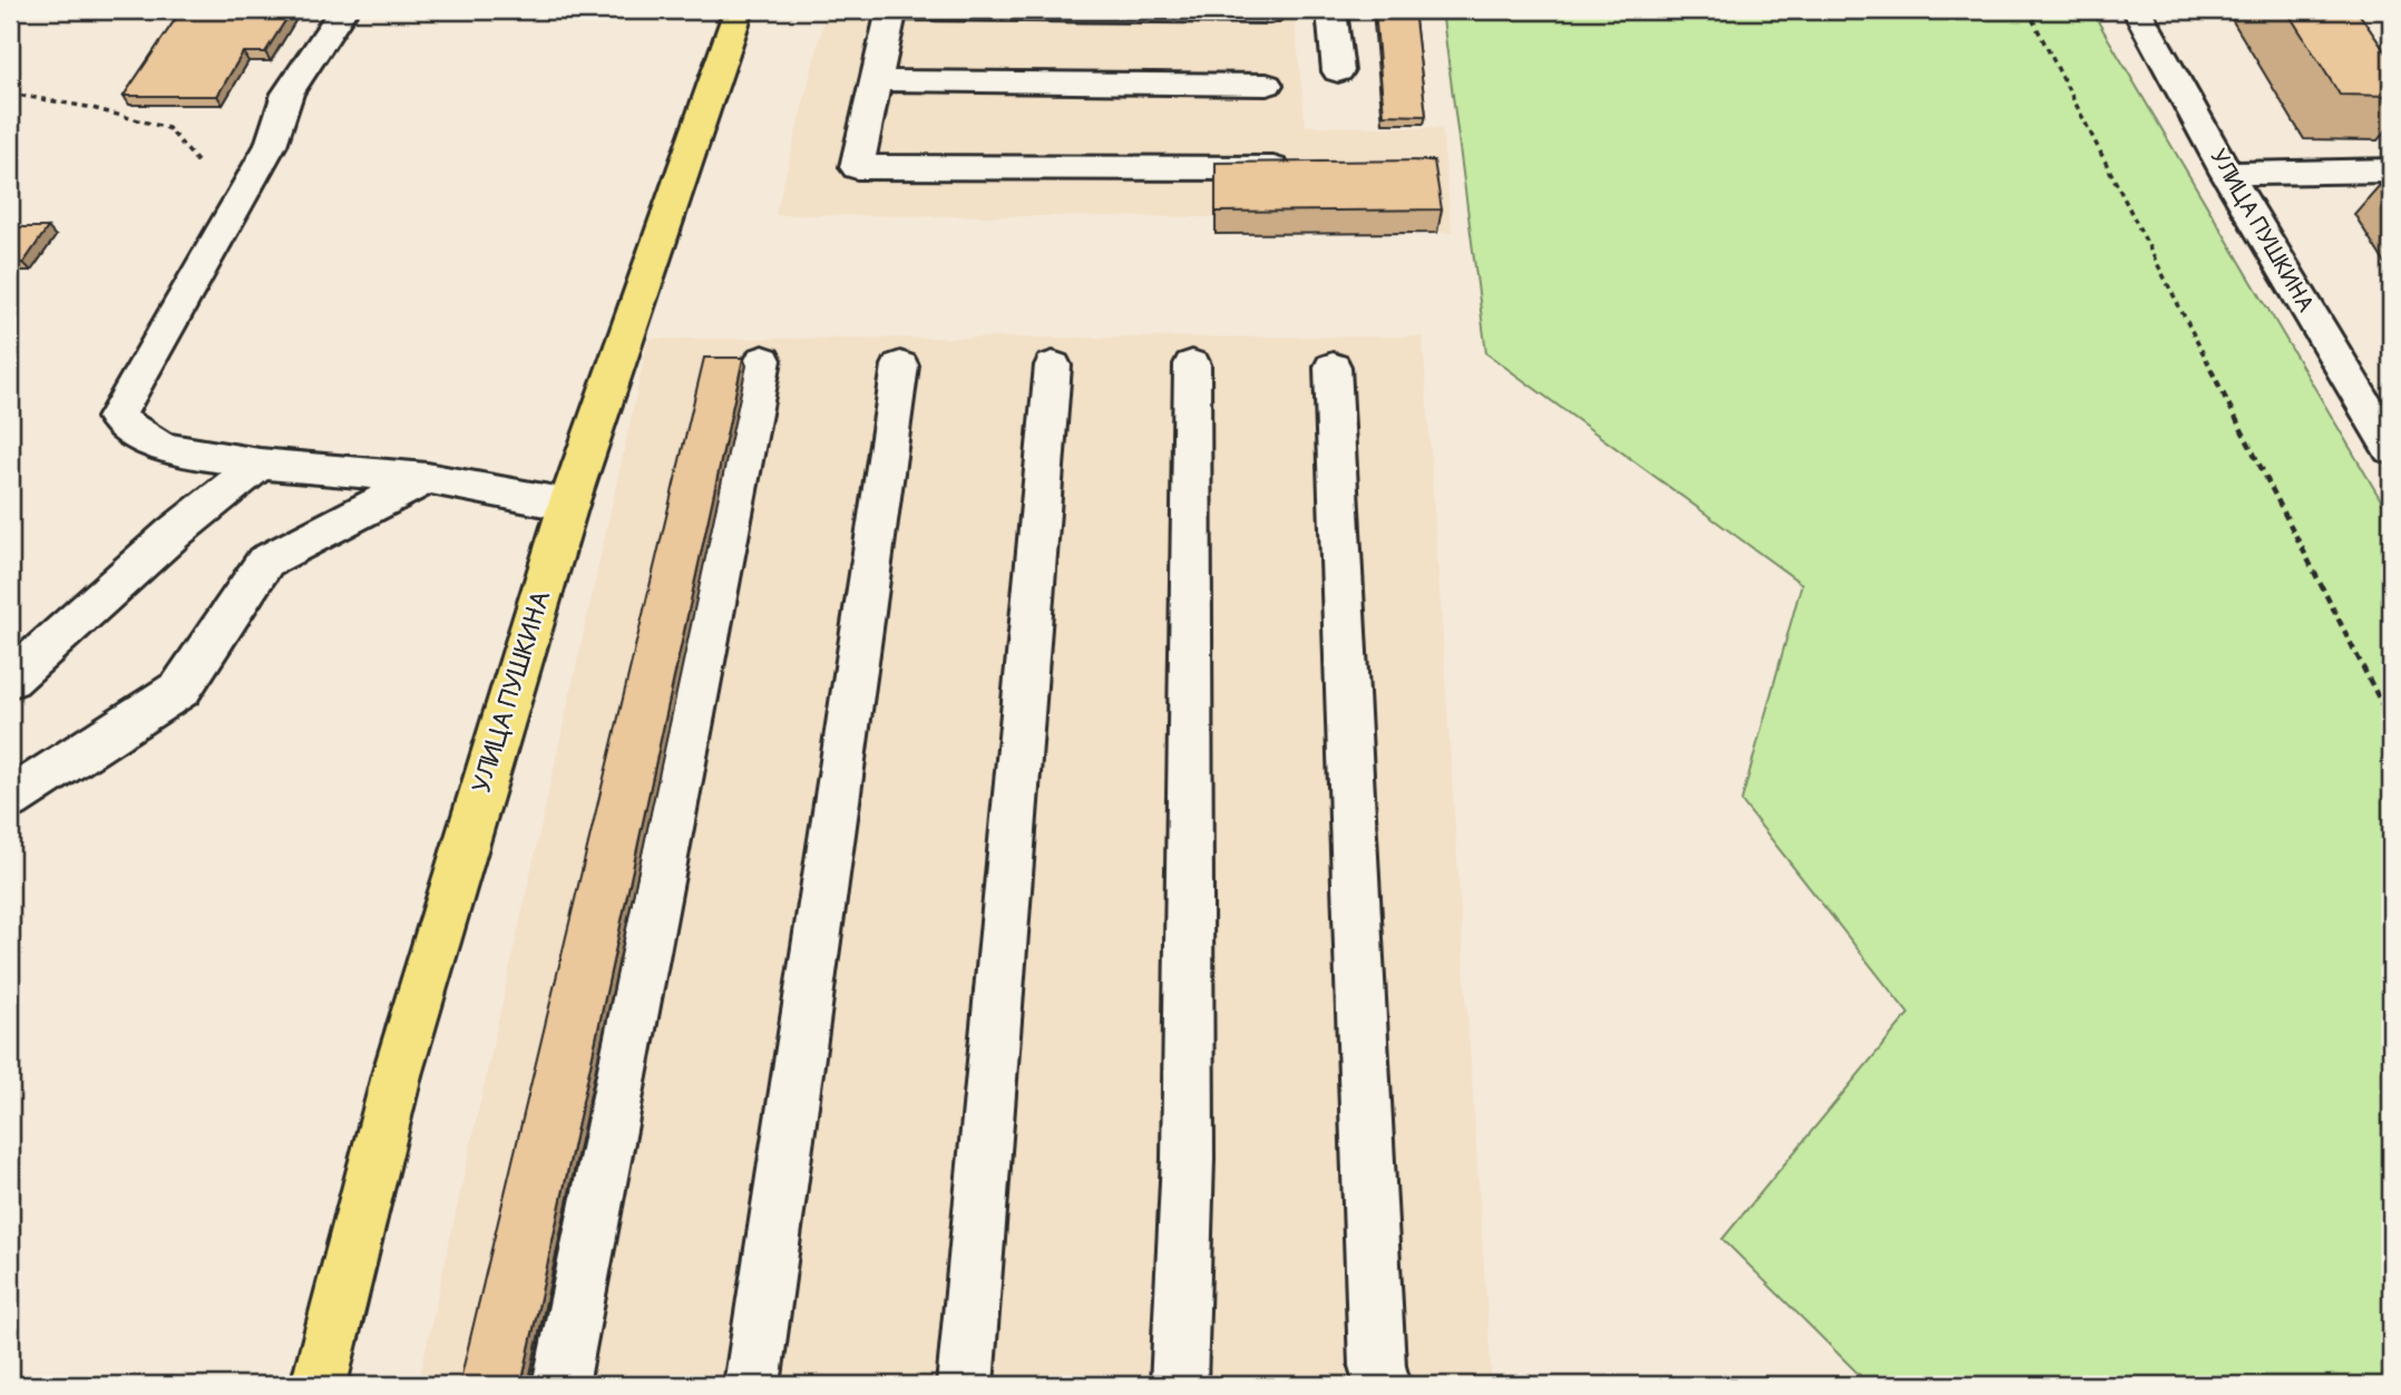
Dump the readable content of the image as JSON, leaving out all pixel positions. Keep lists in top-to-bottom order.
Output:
{
  "streets": {
    "main road": ["УЛИЦА ПУШКИНА"]
  }
}
